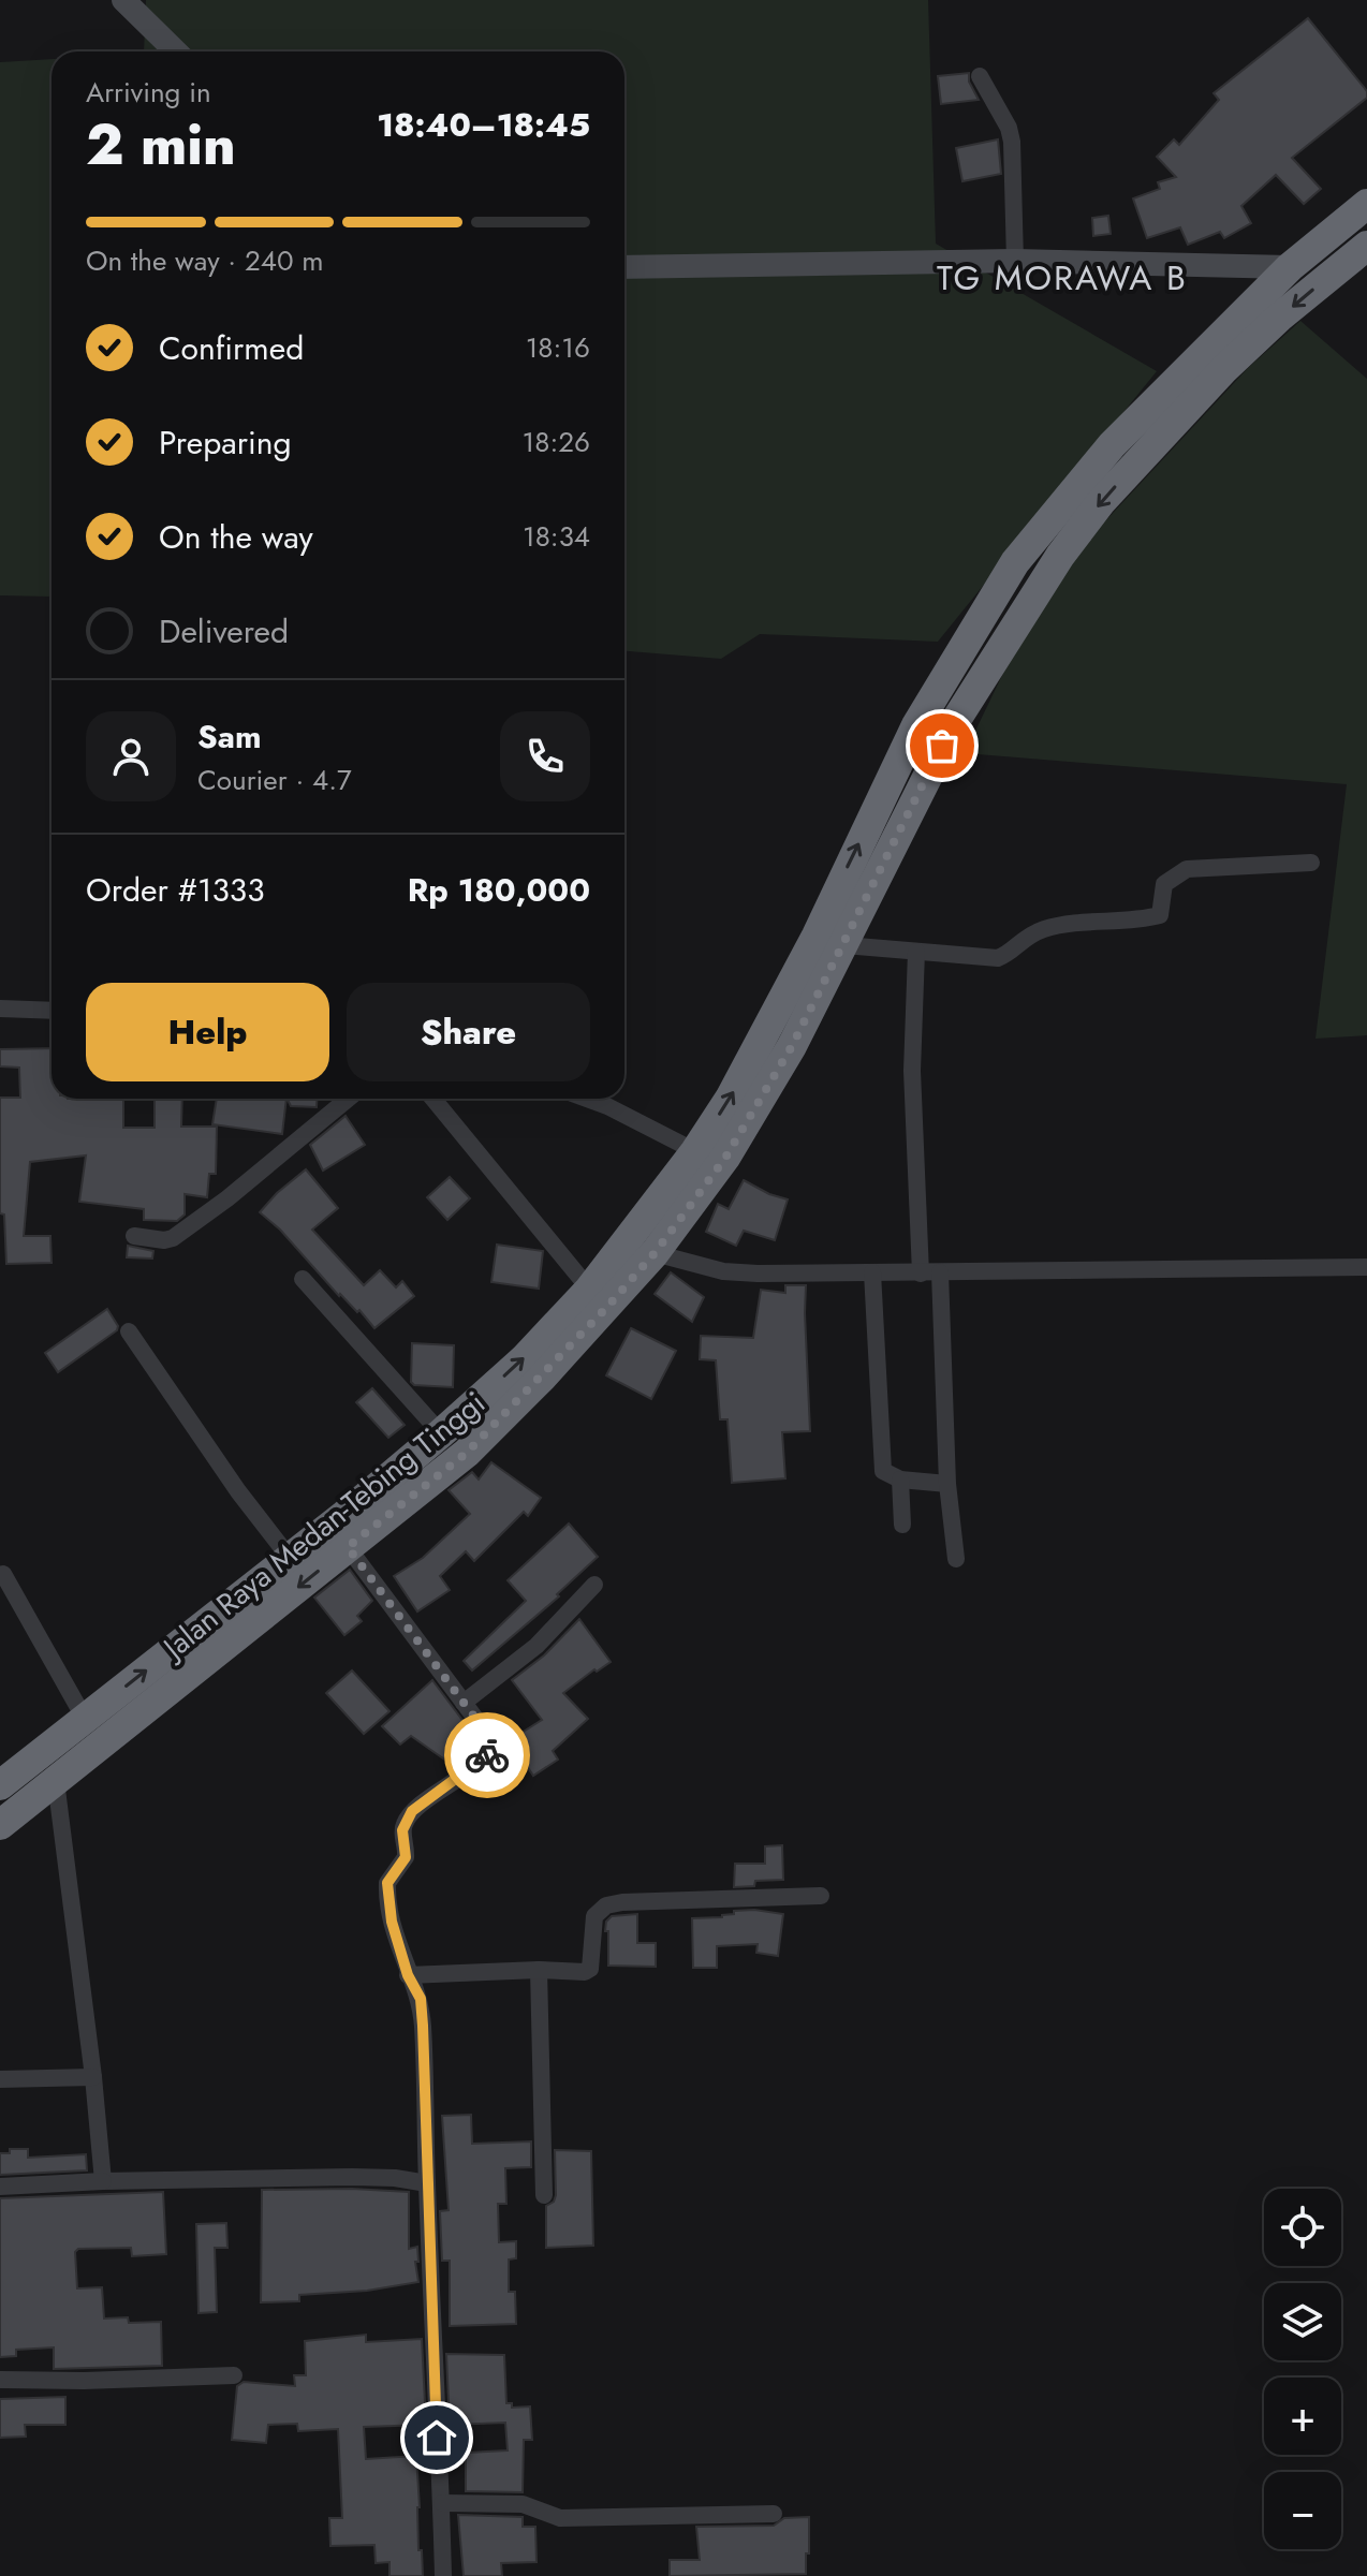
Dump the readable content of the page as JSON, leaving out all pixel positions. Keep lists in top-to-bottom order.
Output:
{
  "streets": {
    "highway": ["Jalan Raya Medan-Tebing Tinggi"]
  },
  "districts": ["TG MORAWA B"],
  "page": {
    "heading": ["2 min", "Arriving in", "18:40–18:45"],
    "panel": [
      "Sam",
      "Courier · 4.7",
      "Order #1333",
      "Rp 180,000"
    ],
    "bar": "On the way · 240 m",
    "list": [
      ["Confirmed", "18:16"],
      ["Preparing", "18:26"],
      ["On the way", "18:34"],
      "Delivered"
    ],
    "buttons": ["Help", "Share"],
    "map_buttons": ["+", "−"]
  }
}
